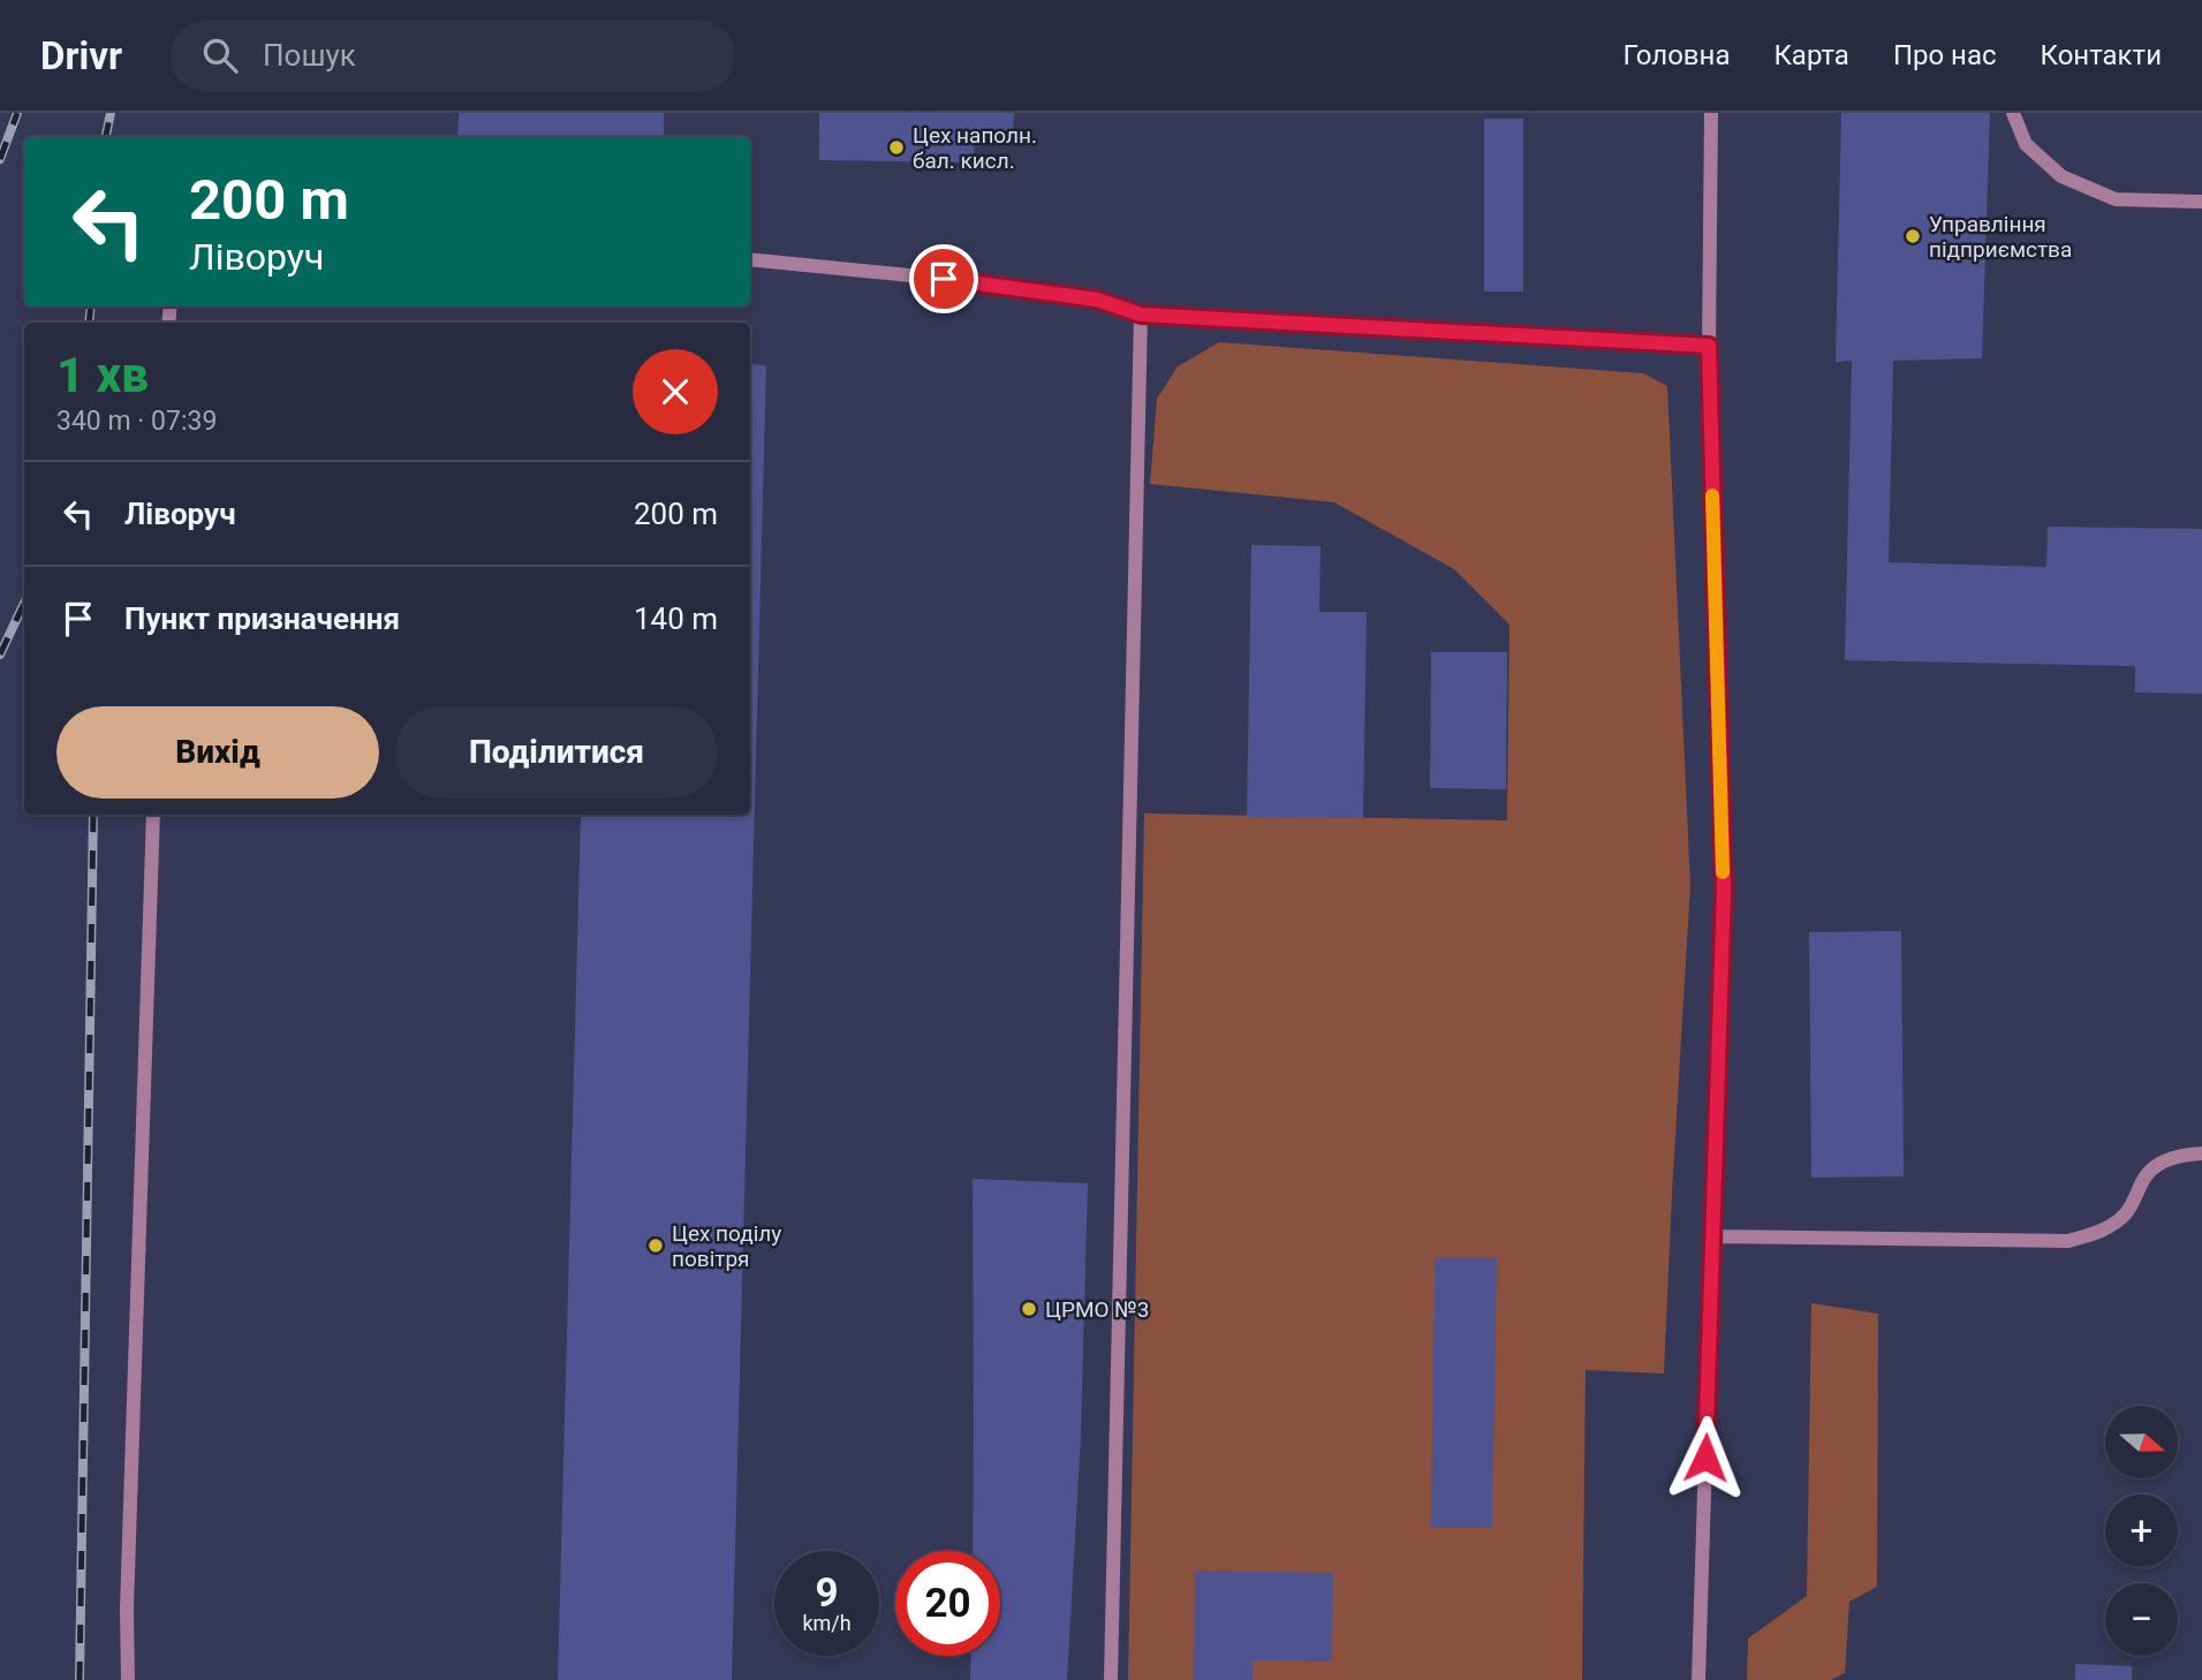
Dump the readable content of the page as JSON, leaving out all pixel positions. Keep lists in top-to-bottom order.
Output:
{
  "places": [
    "Цех наполн. бал. кисл.",
    "Управління підприємства",
    "Цех поділу повітря",
    "ЦРМО №3"
  ],
  "north": "right",
  "page": {
    "header": "Drivr",
    "search": "Пошук",
    "nav": [
      "Головна",
      "Карта",
      "Про нас",
      "Контакти"
    ],
    "turn": ["200 m", "Ліворуч"],
    "heading": ["1 хв", "340 m · 07:39"],
    "list": [
      {
        "name": "Ліворуч",
        "value": "200 m"
      },
      {
        "name": "Пункт призначення",
        "value": "140 m"
      }
    ],
    "buttons": ["Вихід", "Поділитися"],
    "map_buttons": ["+", "−"],
    "speed": "9 km/h",
    "limit": "20"
  }
}
